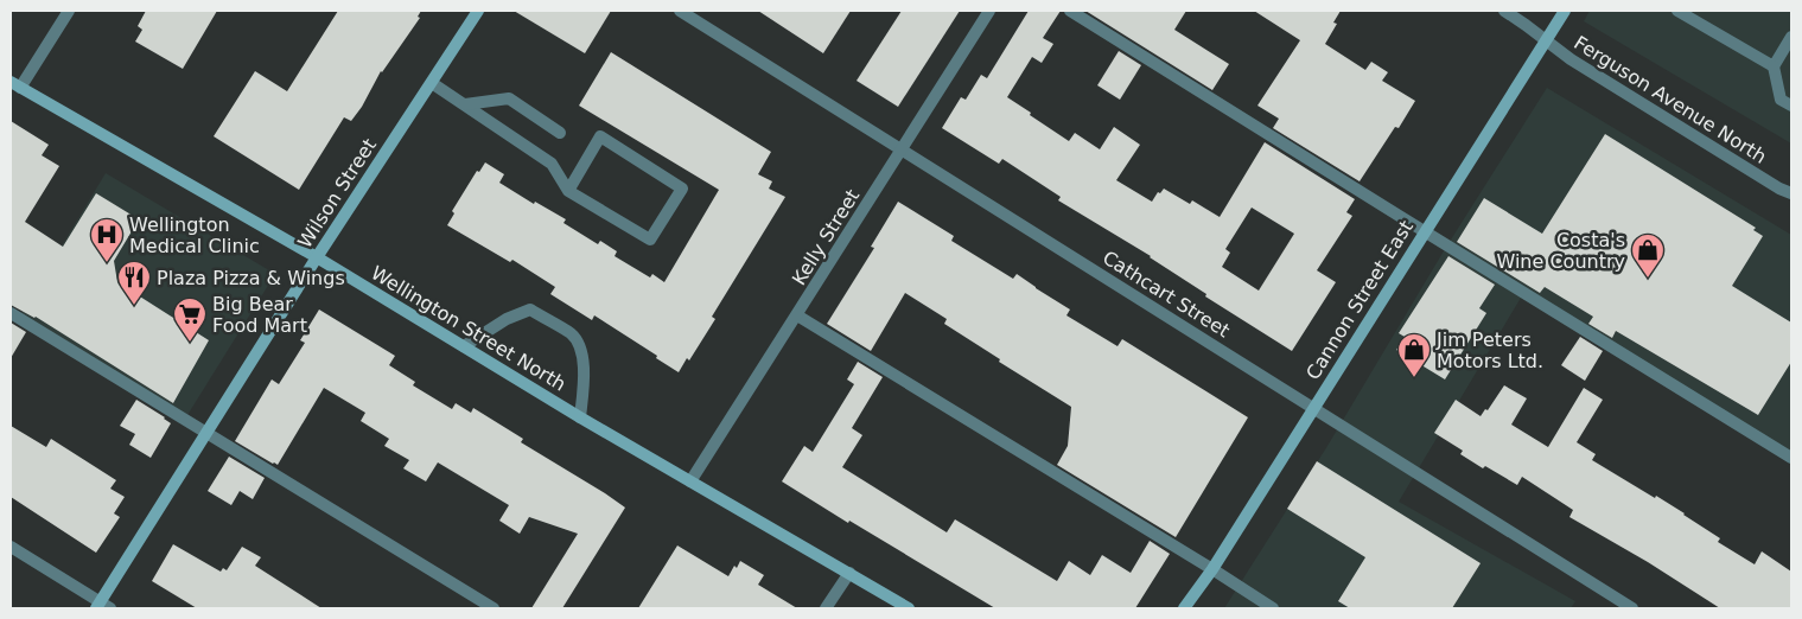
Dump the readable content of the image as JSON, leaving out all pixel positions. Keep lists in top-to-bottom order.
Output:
{
  "streets": {
    "main road": ["Wilson Street", "Cannon Street East", "Wellington Street North"],
    "street": ["Ferguson Avenue North", "Kelly Street", "Cathcart Street"]
  },
  "crossings": [
    ["Ferguson Avenue North", "Cannon Street East"],
    ["Wilson Street", "Wellington Street North"],
    ["Kelly Street", "Cathcart Street"],
    ["Kelly Street", "Wellington Street North"],
    ["Cathcart Street", "Cannon Street East"]
  ],
  "places": {
    "hospital": ["Wellington Medical Clinic"],
    "shop": ["Costa's Wine Country", "Jim Peters Motors Ltd."],
    "restaurant": ["Plaza Pizza & Wings"],
    "supermarket": ["Big Bear Food Mart"]
  }
}
